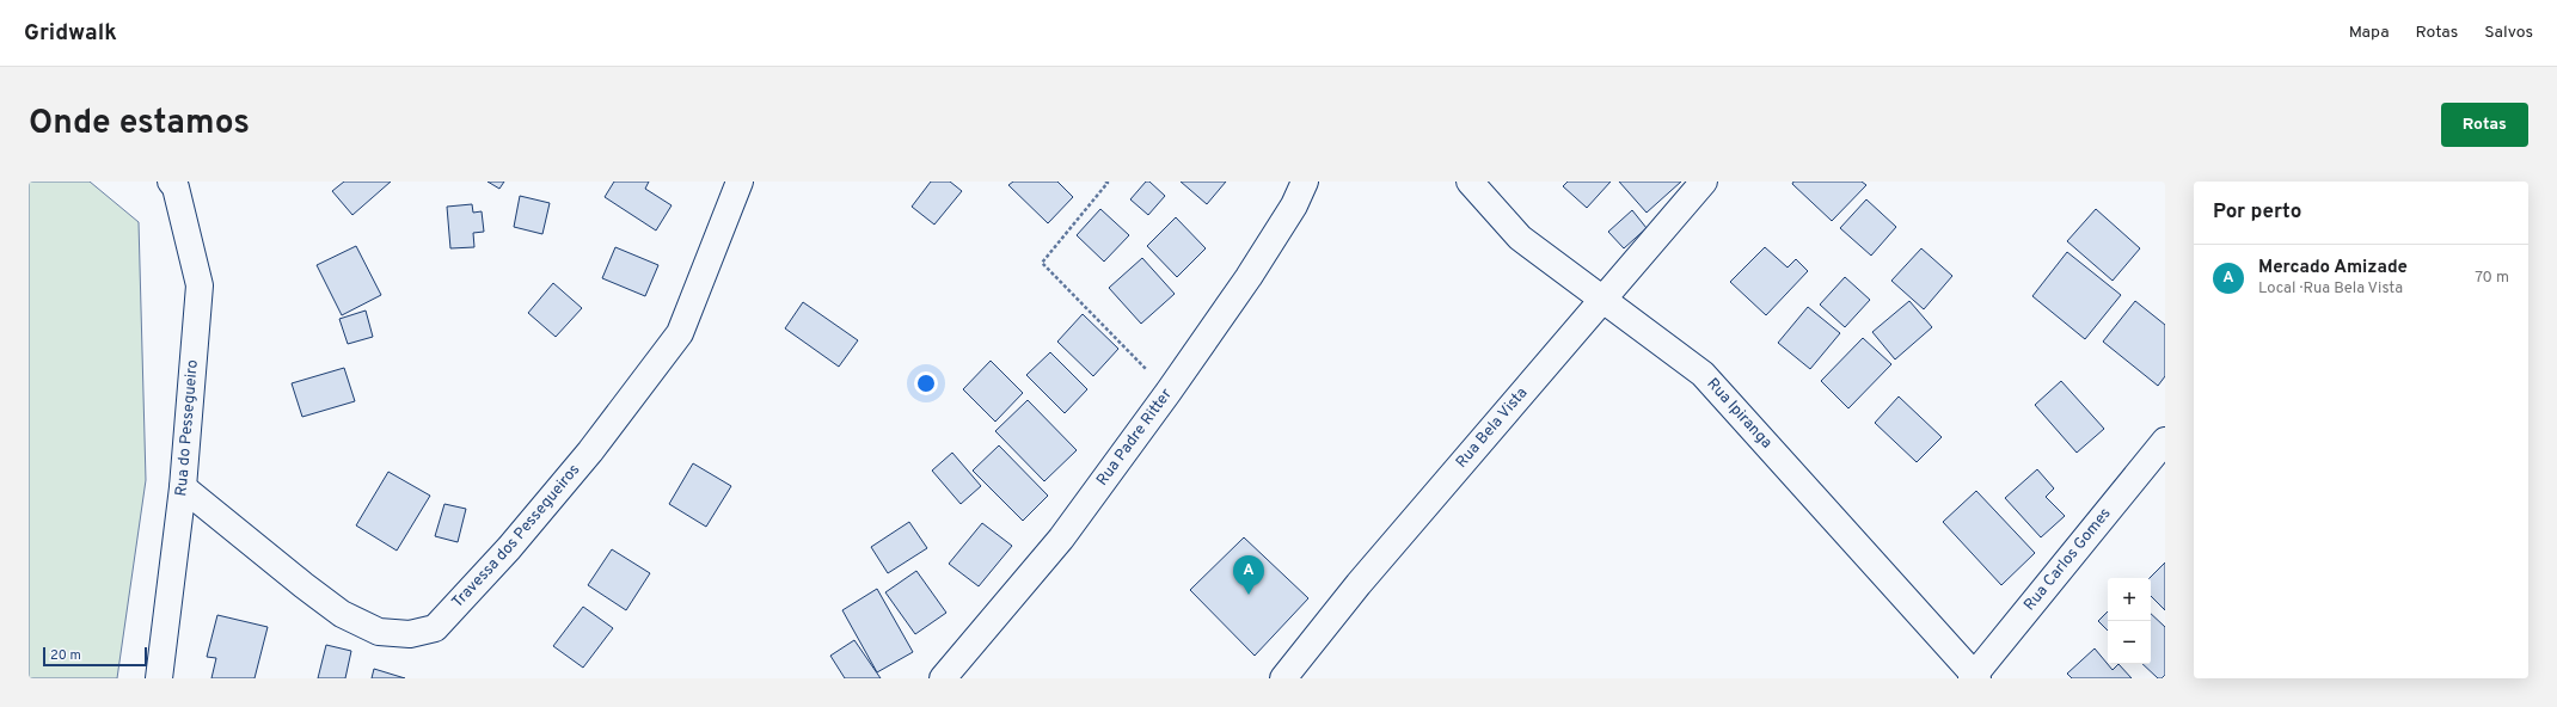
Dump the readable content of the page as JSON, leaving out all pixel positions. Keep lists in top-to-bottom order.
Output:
{
  "streets": {
    "street": [
      "Rua Ipiranga",
      "Rua do Pessegueiro",
      "Rua Bela Vista",
      "Rua Padre Ritter",
      "Travessa dos Pessegueiros",
      "Rua Carlos Gomes"
    ]
  },
  "crossings": [
    ["Rua Ipiranga", "Rua Bela Vista"],
    ["Rua Ipiranga", "Rua Carlos Gomes"],
    ["Rua do Pessegueiro", "Travessa dos Pessegueiros"]
  ],
  "scale_bar": "20 m",
  "page": {
    "header": "Gridwalk",
    "nav": ["Mapa", "Rotas", "Salvos"],
    "title": "Onde estamos",
    "buttons": "Rotas",
    "heading": "Por perto",
    "list": [
      {
        "mark": "A",
        "name": "Mercado Amizade",
        "note": "Local · Rua Bela Vista",
        "value": "70 m"
      }
    ],
    "pins": "A",
    "map_buttons": ["+", "−"],
    "scale": "20 m"
  }
}
